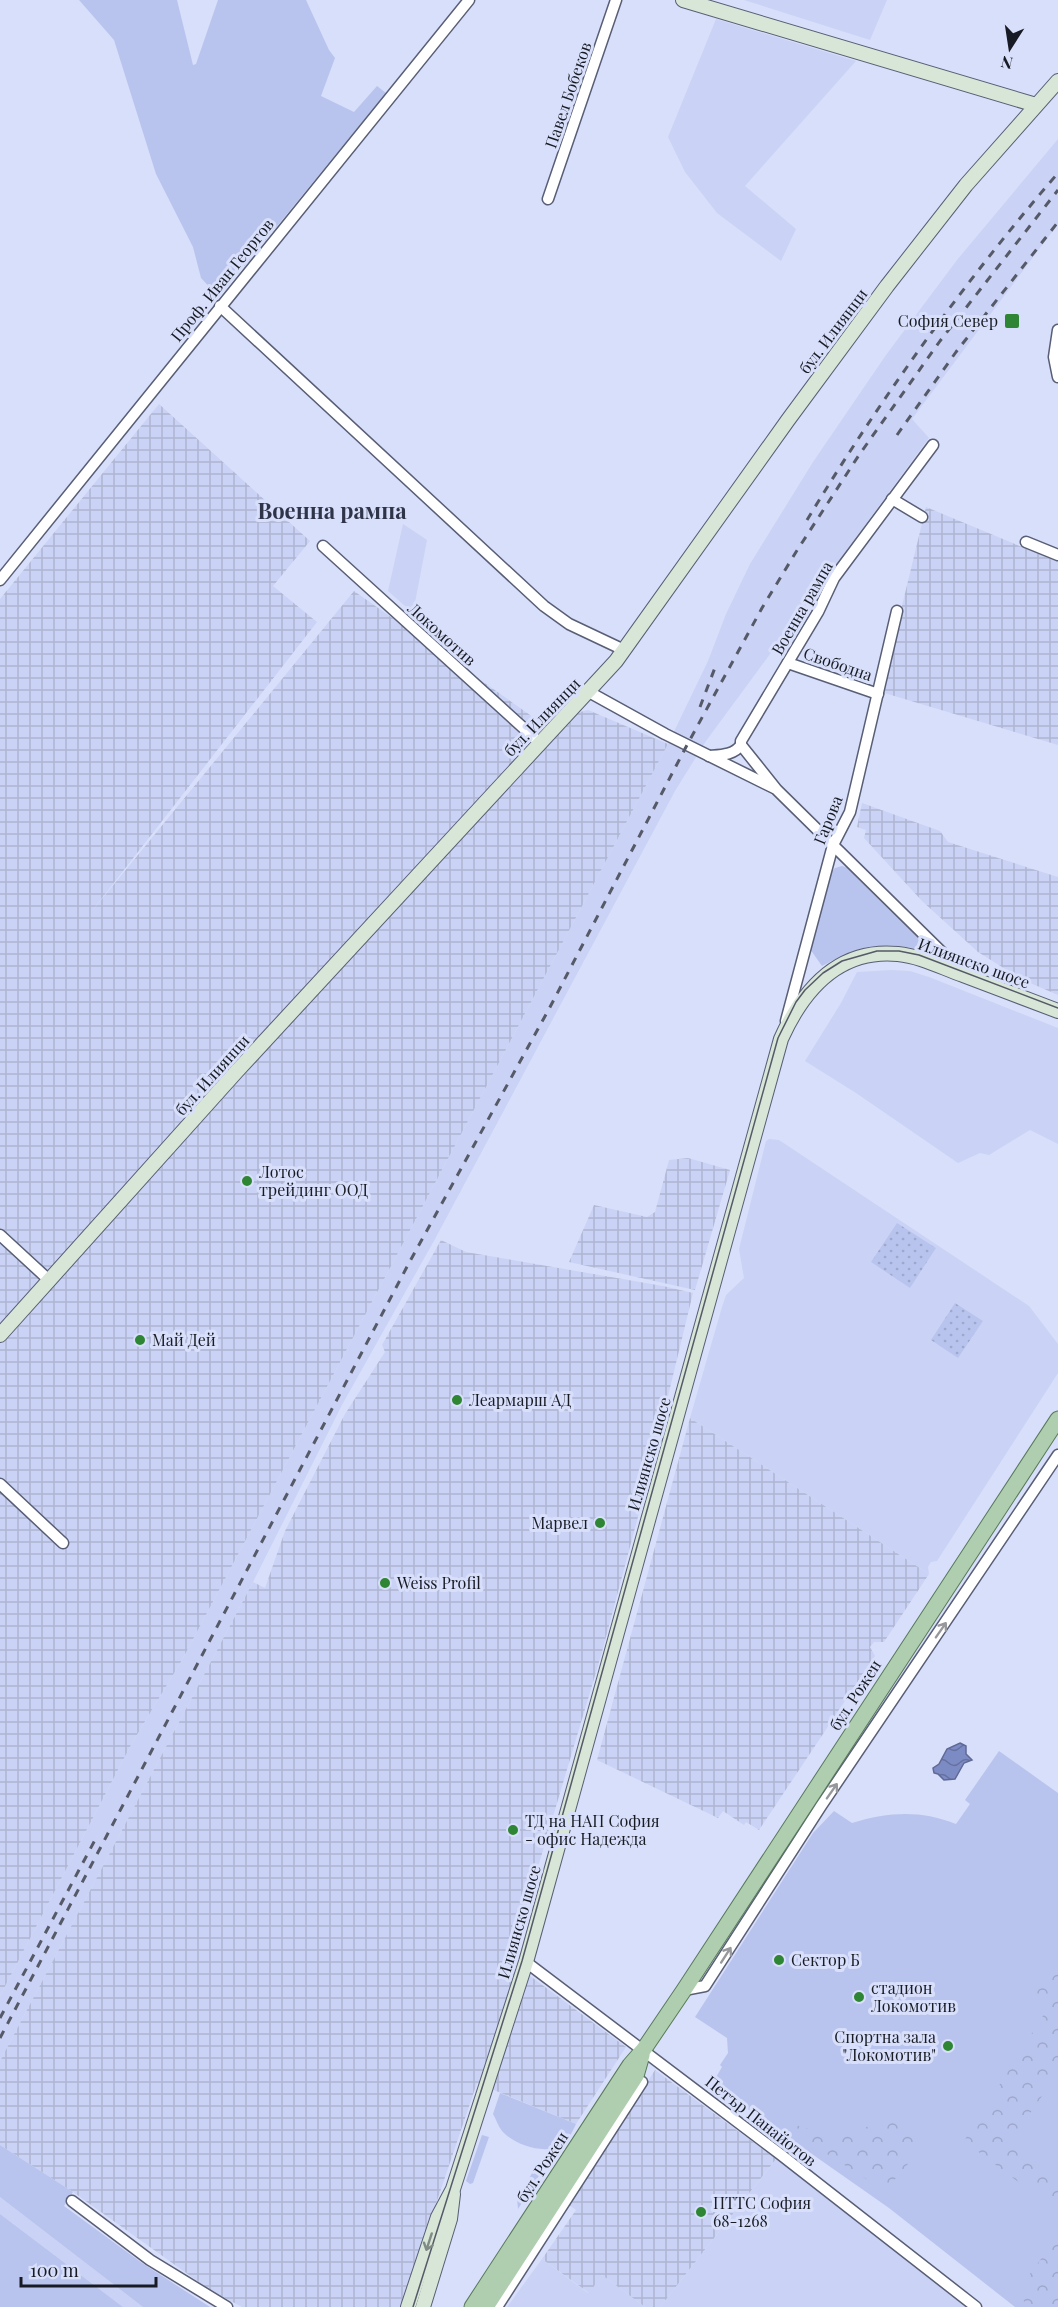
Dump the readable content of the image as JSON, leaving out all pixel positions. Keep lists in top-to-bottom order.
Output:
{
  "streets": {
    "main road": ["бул. Рожен"],
    "street": [
      "Павел Бобеков",
      "Проф. Иван Георгов",
      "бул. Илиянци",
      "Военна рампа",
      "Локомотив",
      "Свободна",
      "Гарова",
      "Илиянско шосе",
      "Петър Панайотов"
    ]
  },
  "crossings": [
    ["бул. Илиянци", "Локомотив"],
    ["Военна рампа", "Свободна"],
    ["Свободна", "Гарова"],
    ["Гарова", "Илиянско шосе"],
    ["Илиянско шосе", "Петър Панайотов"],
    ["бул. Рожен", "Петър Панайотов"]
  ],
  "districts": ["Военна рампа"],
  "places": {
    "transit": ["София Север"],
    "other": [
      "Лотос трейдинг ООД",
      "Май Дей",
      "Леармарш АД",
      "Марвел",
      "Weiss Profil",
      "ТД на НАП София - офис Надежда",
      "Сектор Б",
      "стадион Локомотив",
      "Спортна зала \"Локомотив\"",
      "ПТТС София 68-1268"
    ]
  },
  "scale_bar": "100 m",
  "north": "bottom"
}
